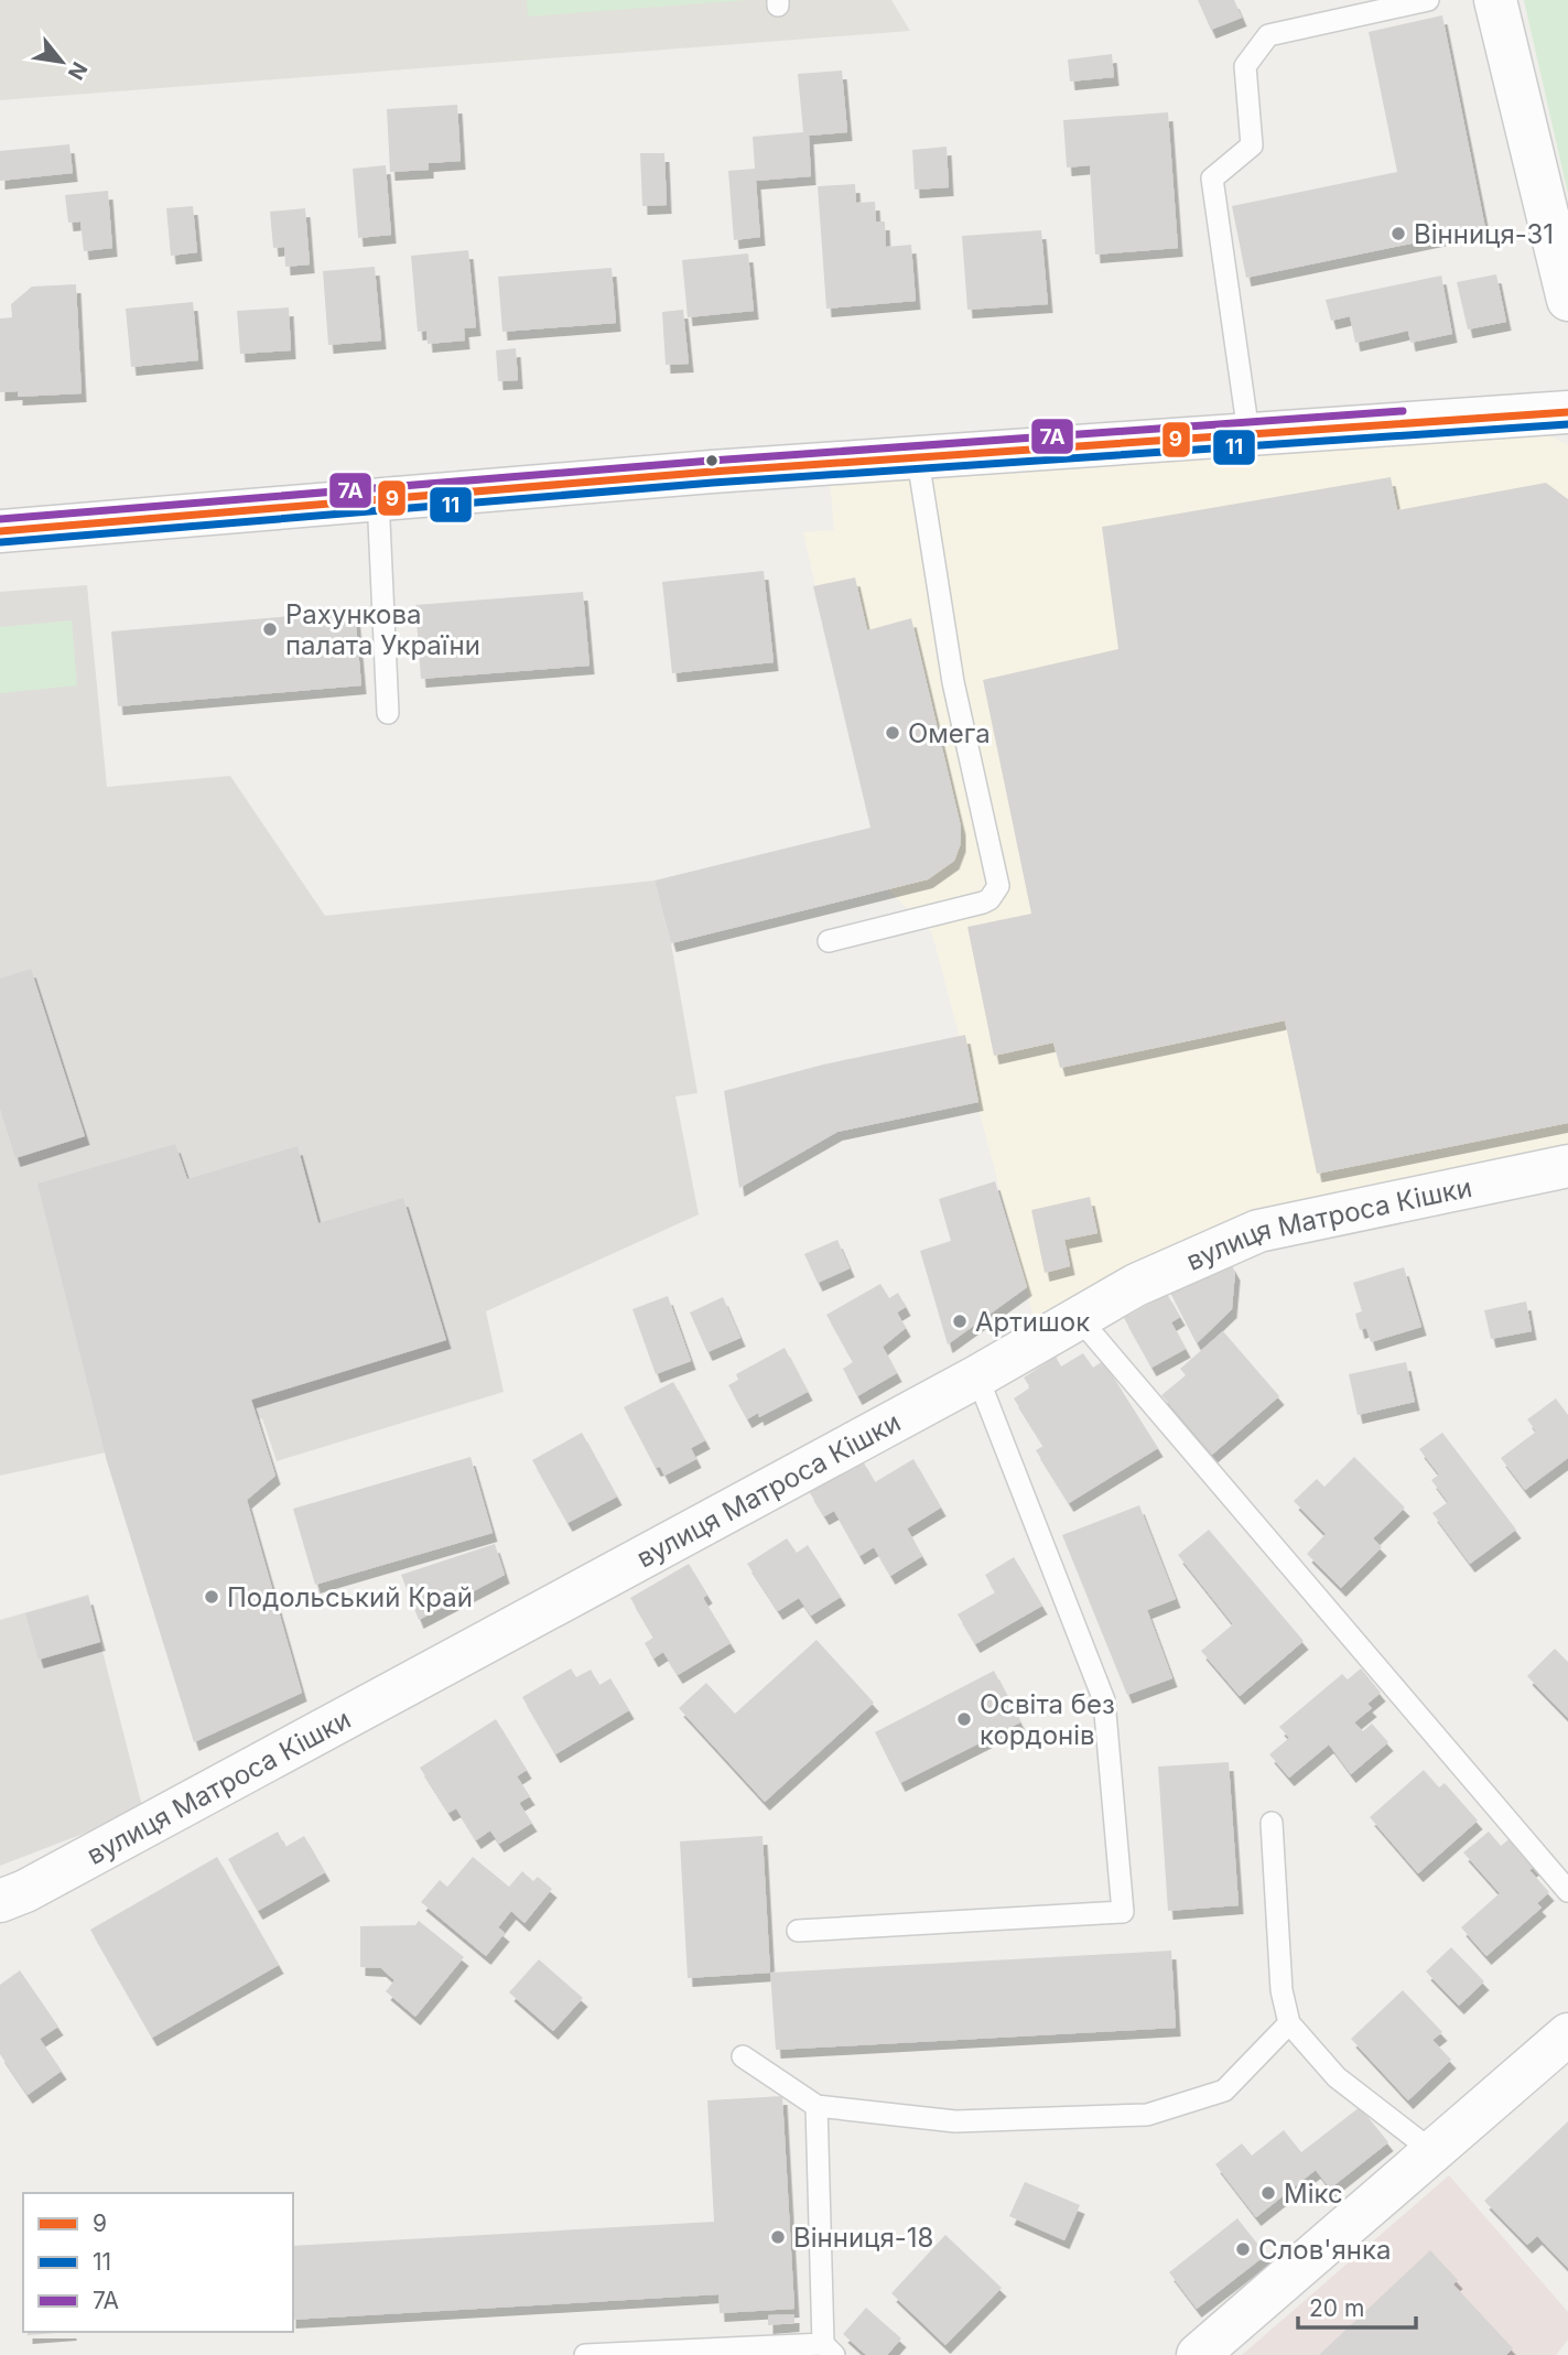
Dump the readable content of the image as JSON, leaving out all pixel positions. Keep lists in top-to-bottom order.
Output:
{
  "streets": {
    "street": ["вулиця Матроса Кішки"]
  },
  "places": [
    "Вінниця-31",
    "Рахункова палата України",
    "Омега",
    "Артишок",
    "Подольський Край",
    "Освіта без кордонів",
    "Мікс",
    "Вінниця-18",
    "Слов'янка"
  ],
  "lines": ["transit line 7А", "transit line 9", "transit line 11"],
  "legend": ["9", "11", "7А"],
  "scale_bar": "20 m",
  "north": "bottom right"
}
